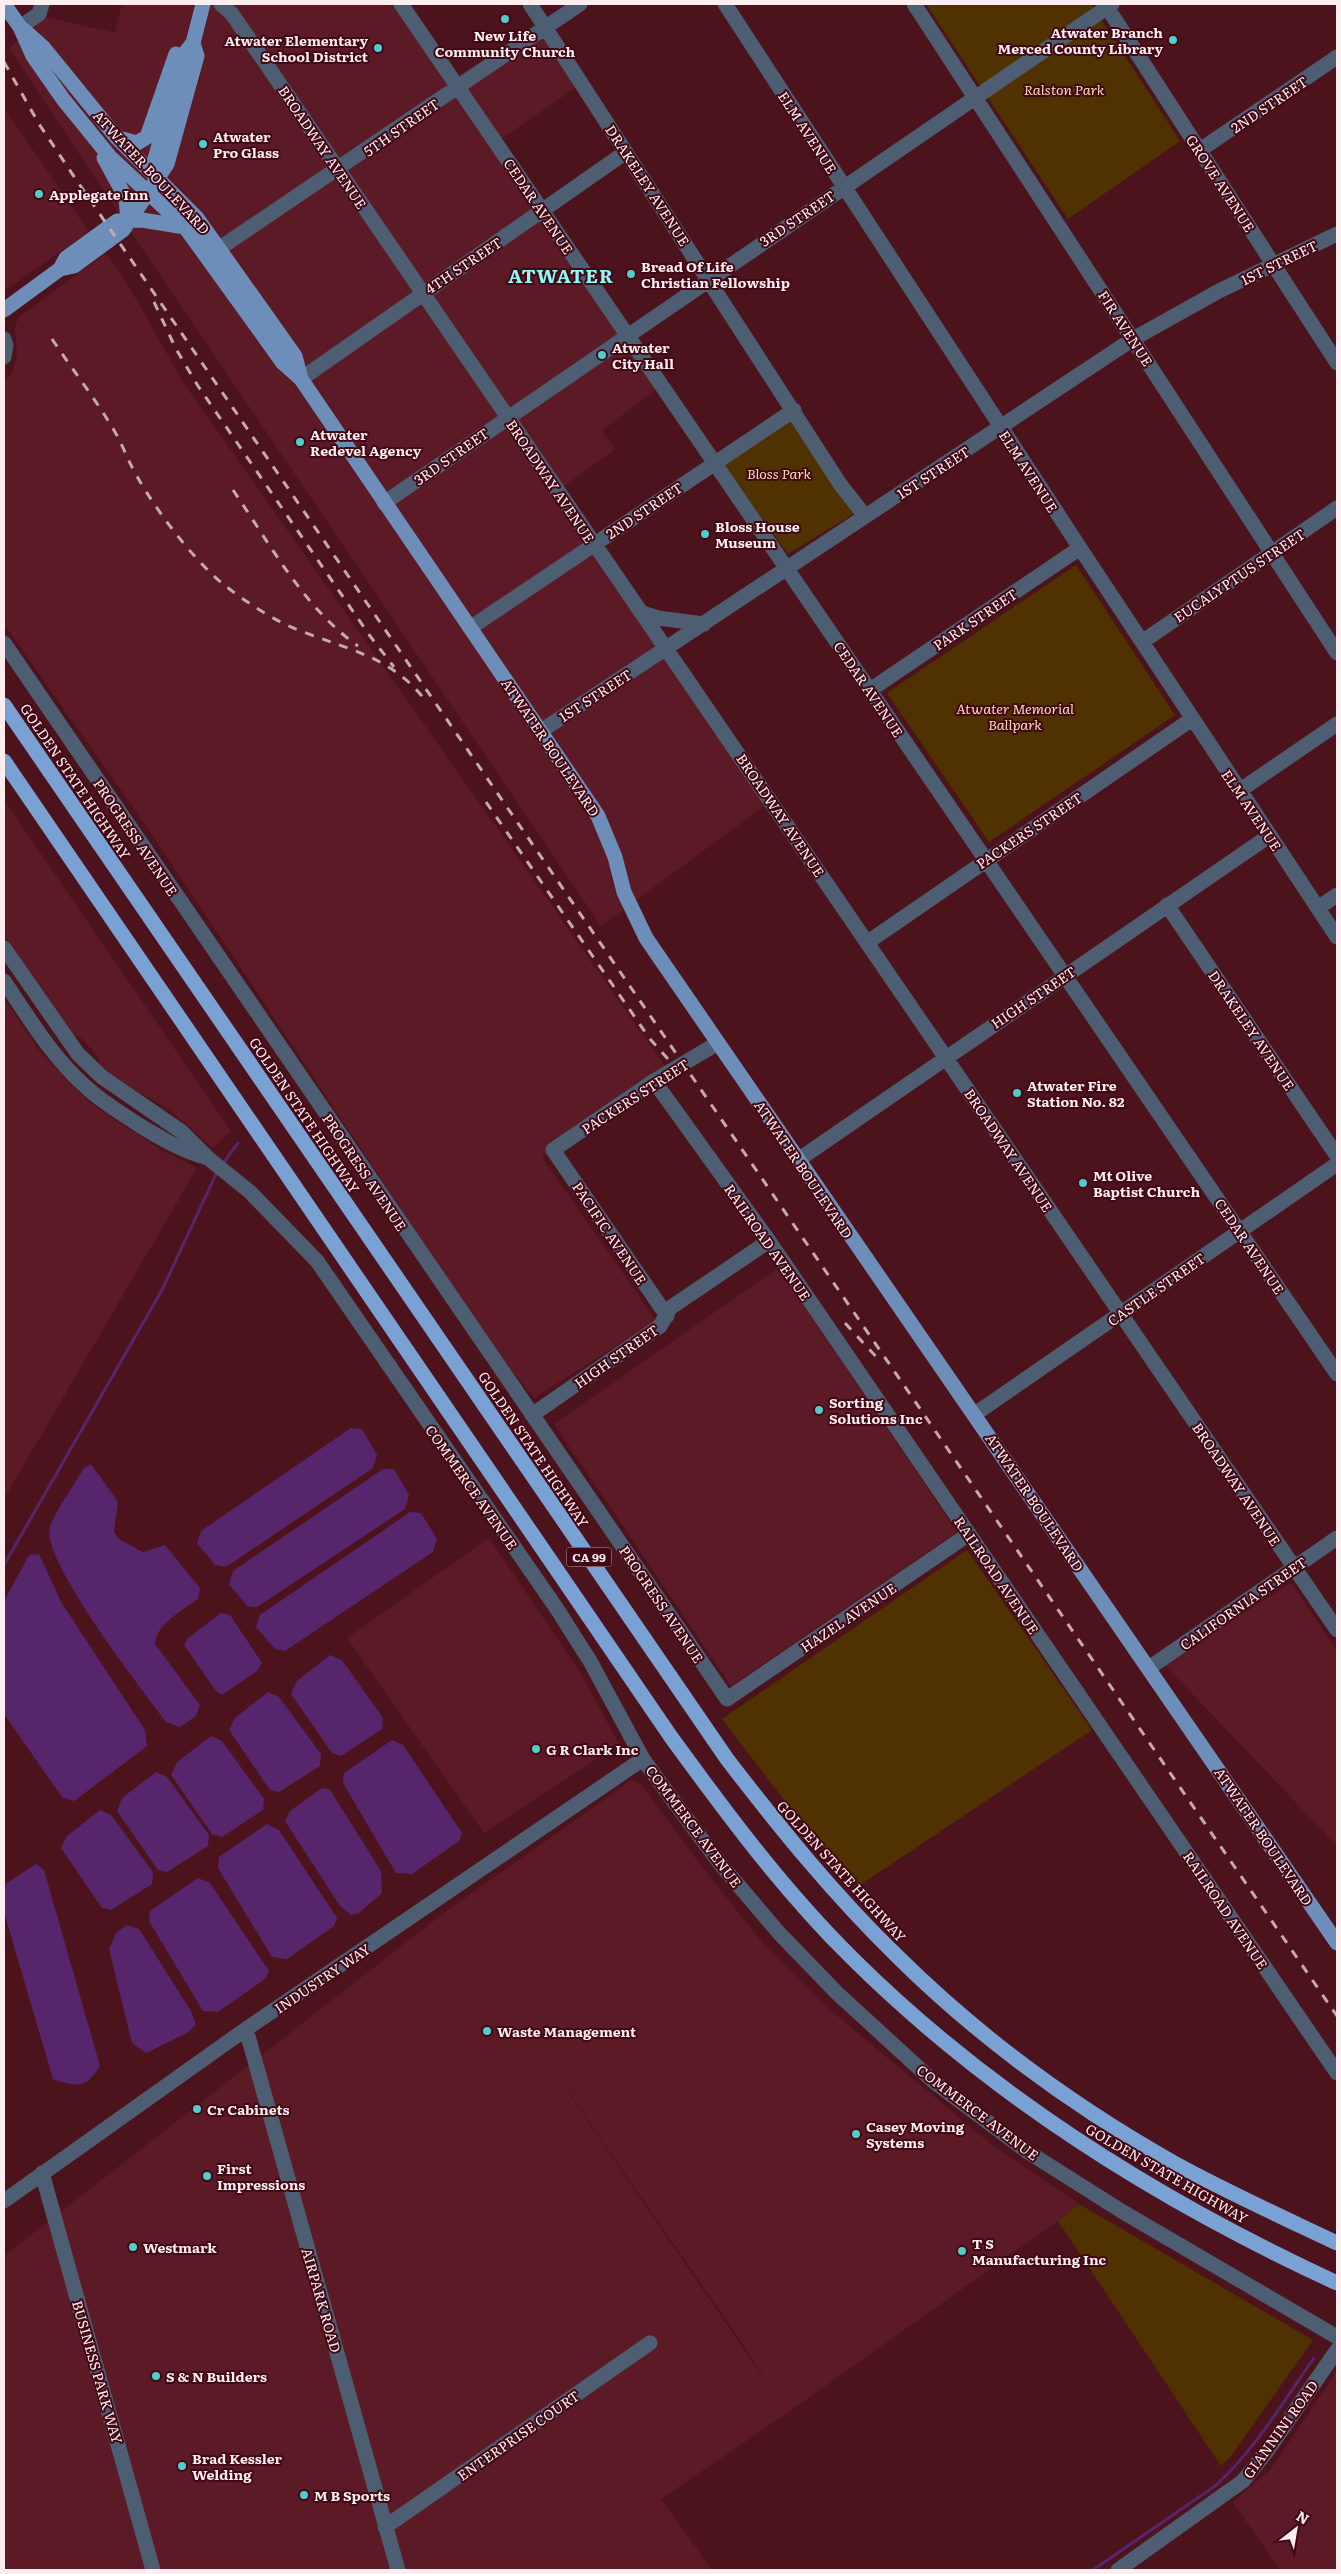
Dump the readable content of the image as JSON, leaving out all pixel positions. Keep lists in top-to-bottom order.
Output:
{
  "streets": {
    "highway": ["GOLDEN STATE HIGHWAY", "CA 99"],
    "main road": ["ATWATER BOULEVARD"],
    "street": [
      "2ND STREET",
      "5TH STREET",
      "ELM AVENUE",
      "BROADWAY AVENUE",
      "GROVE AVENUE",
      "DRAKELEY AVENUE",
      "CEDAR AVENUE",
      "3RD STREET",
      "1ST STREET",
      "4TH STREET",
      "FIR AVENUE",
      "EUCALYPTUS STREET",
      "PARK STREET",
      "PACKERS STREET",
      "PROGRESS AVENUE",
      "HIGH STREET",
      "PACIFIC AVENUE",
      "RAILROAD AVENUE",
      "CASTLE STREET",
      "COMMERCE AVENUE",
      "CALIFORNIA STREET",
      "HAZEL AVENUE",
      "INDUSTRY WAY",
      "AIRPARK ROAD",
      "BUSINESS PARK WAY",
      "GIANNINI ROAD",
      "ENTERPRISE COURT"
    ]
  },
  "crossings": [
    ["2ND STREET", "BROADWAY AVENUE"],
    ["2ND STREET", "ATWATER BOULEVARD"],
    ["2ND STREET", "GROVE AVENUE"],
    ["2ND STREET", "DRAKELEY AVENUE"],
    ["2ND STREET", "CEDAR AVENUE"],
    ["5TH STREET", "BROADWAY AVENUE"],
    ["5TH STREET", "ATWATER BOULEVARD"],
    ["5TH STREET", "DRAKELEY AVENUE"],
    ["5TH STREET", "CEDAR AVENUE"],
    ["ELM AVENUE", "3RD STREET"],
    ["ELM AVENUE", "1ST STREET"],
    ["ELM AVENUE", "EUCALYPTUS STREET"],
    ["ELM AVENUE", "PARK STREET"],
    ["ELM AVENUE", "PACKERS STREET"],
    ["ELM AVENUE", "HIGH STREET"],
    ["BROADWAY AVENUE", "3RD STREET"],
    ["BROADWAY AVENUE", "1ST STREET"],
    ["BROADWAY AVENUE", "4TH STREET"],
    ["BROADWAY AVENUE", "PACKERS STREET"],
    ["BROADWAY AVENUE", "HIGH STREET"],
    ["BROADWAY AVENUE", "CASTLE STREET"],
    ["BROADWAY AVENUE", "CALIFORNIA STREET"],
    ["ATWATER BOULEVARD", "3RD STREET"],
    ["ATWATER BOULEVARD", "1ST STREET"],
    ["ATWATER BOULEVARD", "4TH STREET"],
    ["ATWATER BOULEVARD", "PACKERS STREET"],
    ["ATWATER BOULEVARD", "HIGH STREET"],
    ["ATWATER BOULEVARD", "CASTLE STREET"],
    ["ATWATER BOULEVARD", "CALIFORNIA STREET"],
    ["GROVE AVENUE", "3RD STREET"],
    ["GROVE AVENUE", "1ST STREET"],
    ["DRAKELEY AVENUE", "3RD STREET"],
    ["DRAKELEY AVENUE", "1ST STREET"],
    ["DRAKELEY AVENUE", "4TH STREET"],
    ["DRAKELEY AVENUE", "HIGH STREET"],
    ["CEDAR AVENUE", "3RD STREET"],
    ["CEDAR AVENUE", "1ST STREET"],
    ["CEDAR AVENUE", "4TH STREET"],
    ["CEDAR AVENUE", "PARK STREET"],
    ["CEDAR AVENUE", "PACKERS STREET"],
    ["CEDAR AVENUE", "HIGH STREET"],
    ["CEDAR AVENUE", "CASTLE STREET"],
    ["3RD STREET", "FIR AVENUE"],
    ["1ST STREET", "FIR AVENUE"],
    ["FIR AVENUE", "EUCALYPTUS STREET"],
    ["PACKERS STREET", "PACIFIC AVENUE"],
    ["PACKERS STREET", "RAILROAD AVENUE"],
    ["PROGRESS AVENUE", "HIGH STREET"],
    ["PROGRESS AVENUE", "HAZEL AVENUE"],
    ["HIGH STREET", "PACIFIC AVENUE"],
    ["HIGH STREET", "RAILROAD AVENUE"],
    ["RAILROAD AVENUE", "HAZEL AVENUE"],
    ["COMMERCE AVENUE", "INDUSTRY WAY"],
    ["INDUSTRY WAY", "AIRPARK ROAD"],
    ["INDUSTRY WAY", "BUSINESS PARK WAY"],
    ["AIRPARK ROAD", "ENTERPRISE COURT"]
  ],
  "districts": ["ATWATER"],
  "parks": ["Ralston Park", "Bloss Park", "Atwater Memorial Ballpark"],
  "places": [
    "New Life Community Church",
    "Atwater Branch Merced County Library",
    "Atwater Elementary School District",
    "Atwater Pro Glass",
    "Applegate Inn",
    "Bread Of Life Christian Fellowship",
    "Atwater City Hall",
    "Atwater Redevel Agency",
    "Bloss House Museum",
    "Atwater Fire Station No. 82",
    "Mt Olive Baptist Church",
    "Sorting Solutions Inc",
    "G R Clark Inc",
    "Waste Management",
    "Cr Cabinets",
    "Casey Moving Systems",
    "First Impressions",
    "Westmark",
    "T S Manufacturing Inc",
    "S & N Builders",
    "Brad Kessler Welding",
    "M B Sports"
  ],
  "north": "top right"
}
